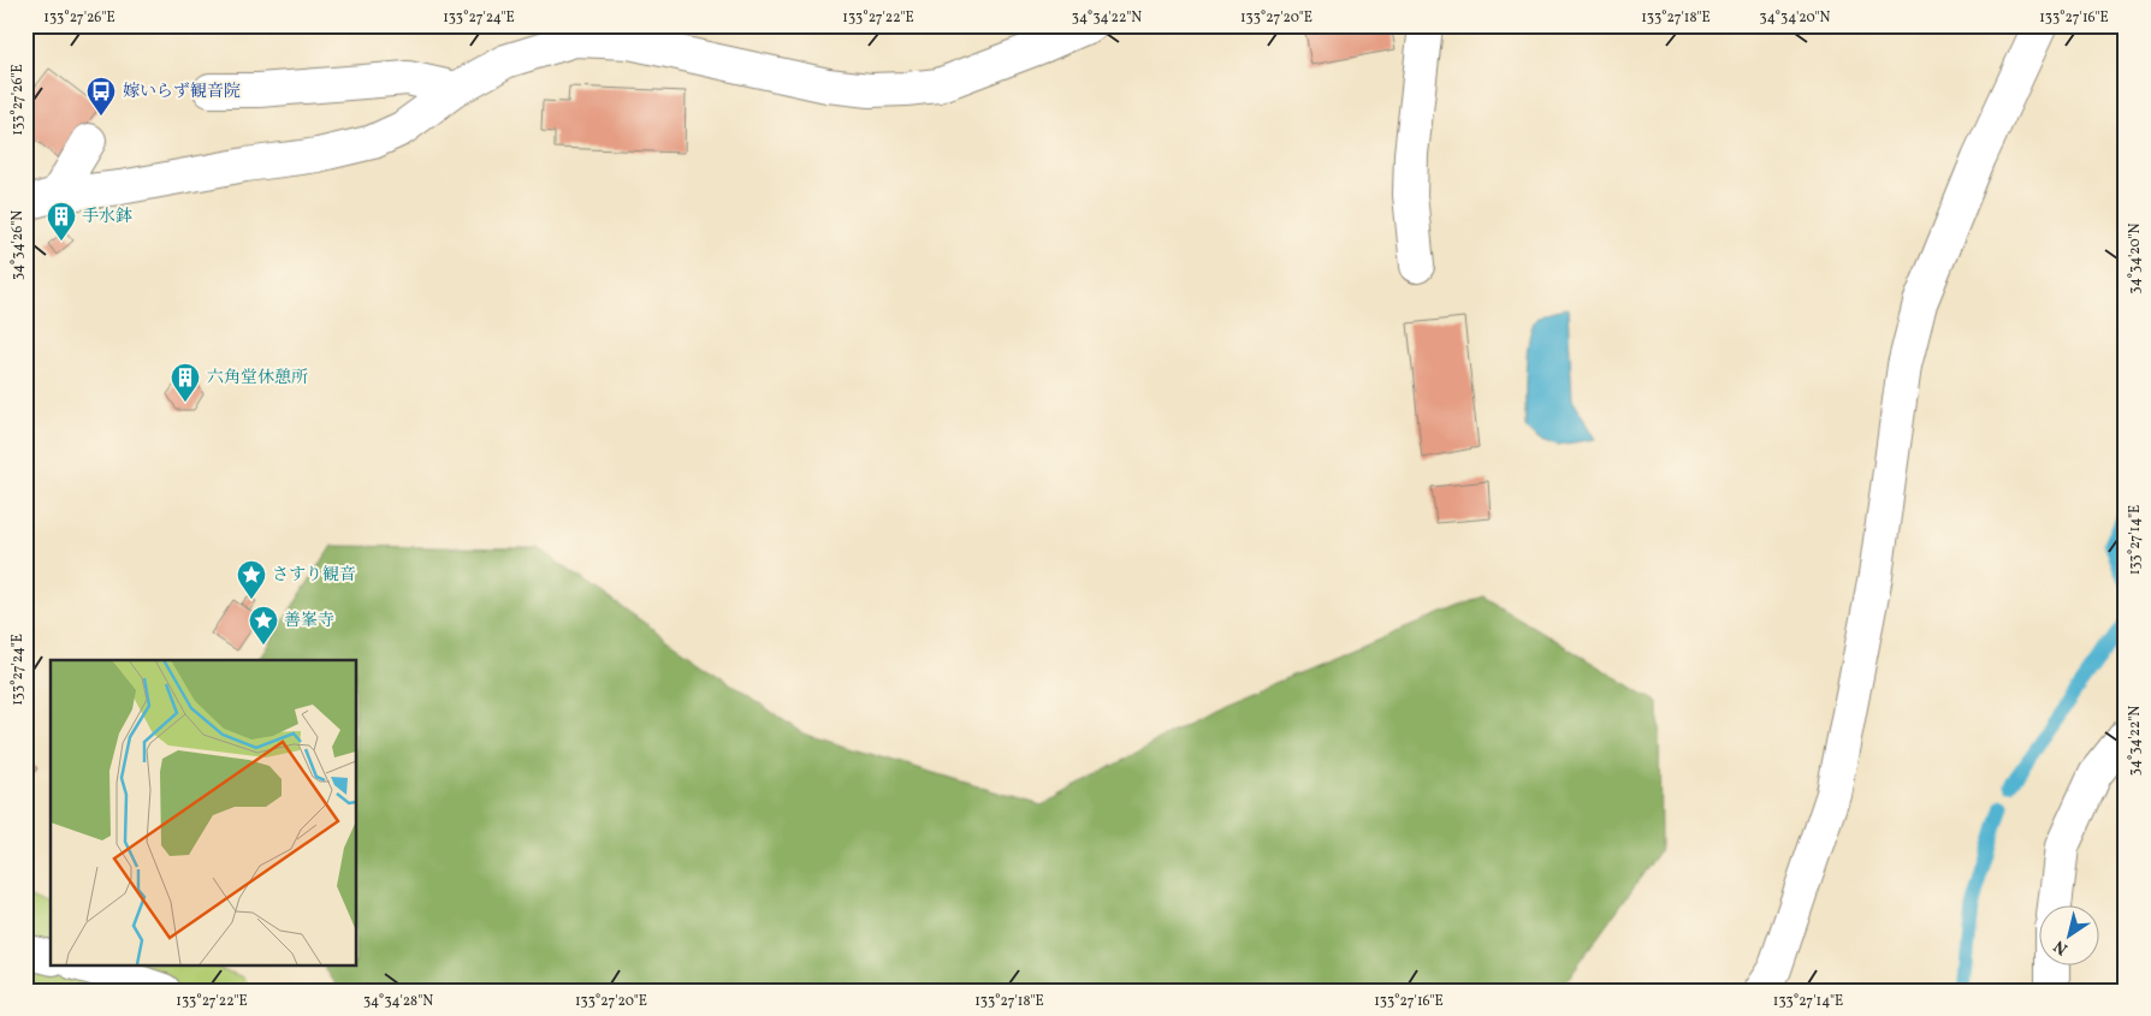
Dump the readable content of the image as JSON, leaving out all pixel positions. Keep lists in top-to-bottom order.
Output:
{
  "places": {
    "bus stop": ["嫁いらず観音院"],
    "building": ["手水鉢", "六角堂休憩所"],
    "place": ["さすり観音", "善峯寺"]
  },
  "north": "bottom left",
  "coordinates": [
    "133°27'26\"E",
    "133°27'24\"E",
    "133°27'22\"E",
    "34°34'22\"N",
    "133°27'20\"E",
    "133°27'18\"E",
    "34°34'20\"N",
    "133°27'16\"E",
    "34°34'26\"N",
    "133°27'14\"E",
    "34°34'28\"N"
  ]
}
